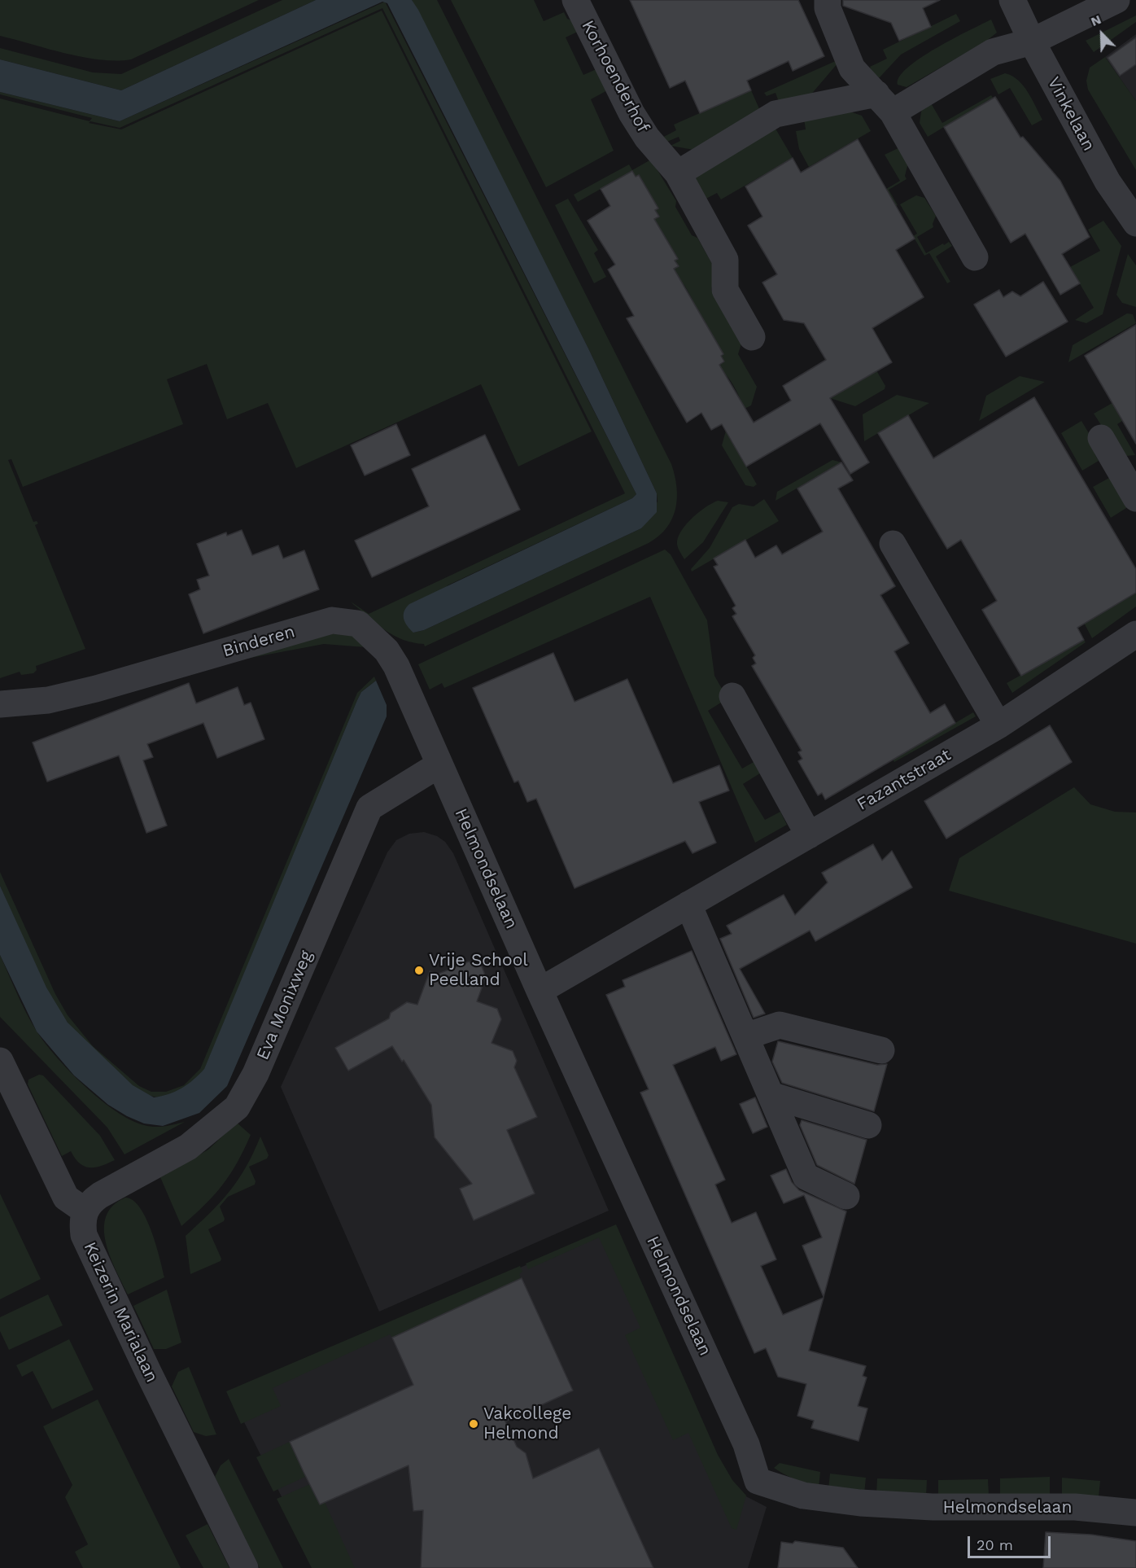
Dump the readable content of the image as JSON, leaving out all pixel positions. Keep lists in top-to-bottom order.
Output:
{
  "streets": {
    "street": [
      "Korhoenderhof",
      "Vinkelaan",
      "Binderen",
      "Fazantstraat",
      "Helmondselaan",
      "Eva Monixweg",
      "Keizerin Marialaan"
    ]
  },
  "crossings": [
    ["Binderen", "Helmondselaan"],
    ["Binderen", "Eva Monixweg"],
    ["Fazantstraat", "Helmondselaan"],
    ["Helmondselaan", "Eva Monixweg"],
    ["Eva Monixweg", "Keizerin Marialaan"]
  ],
  "places": ["Vrije School Peelland", "Vakcollege Helmond"],
  "scale_bar": "20 m",
  "north": "top left"
}
